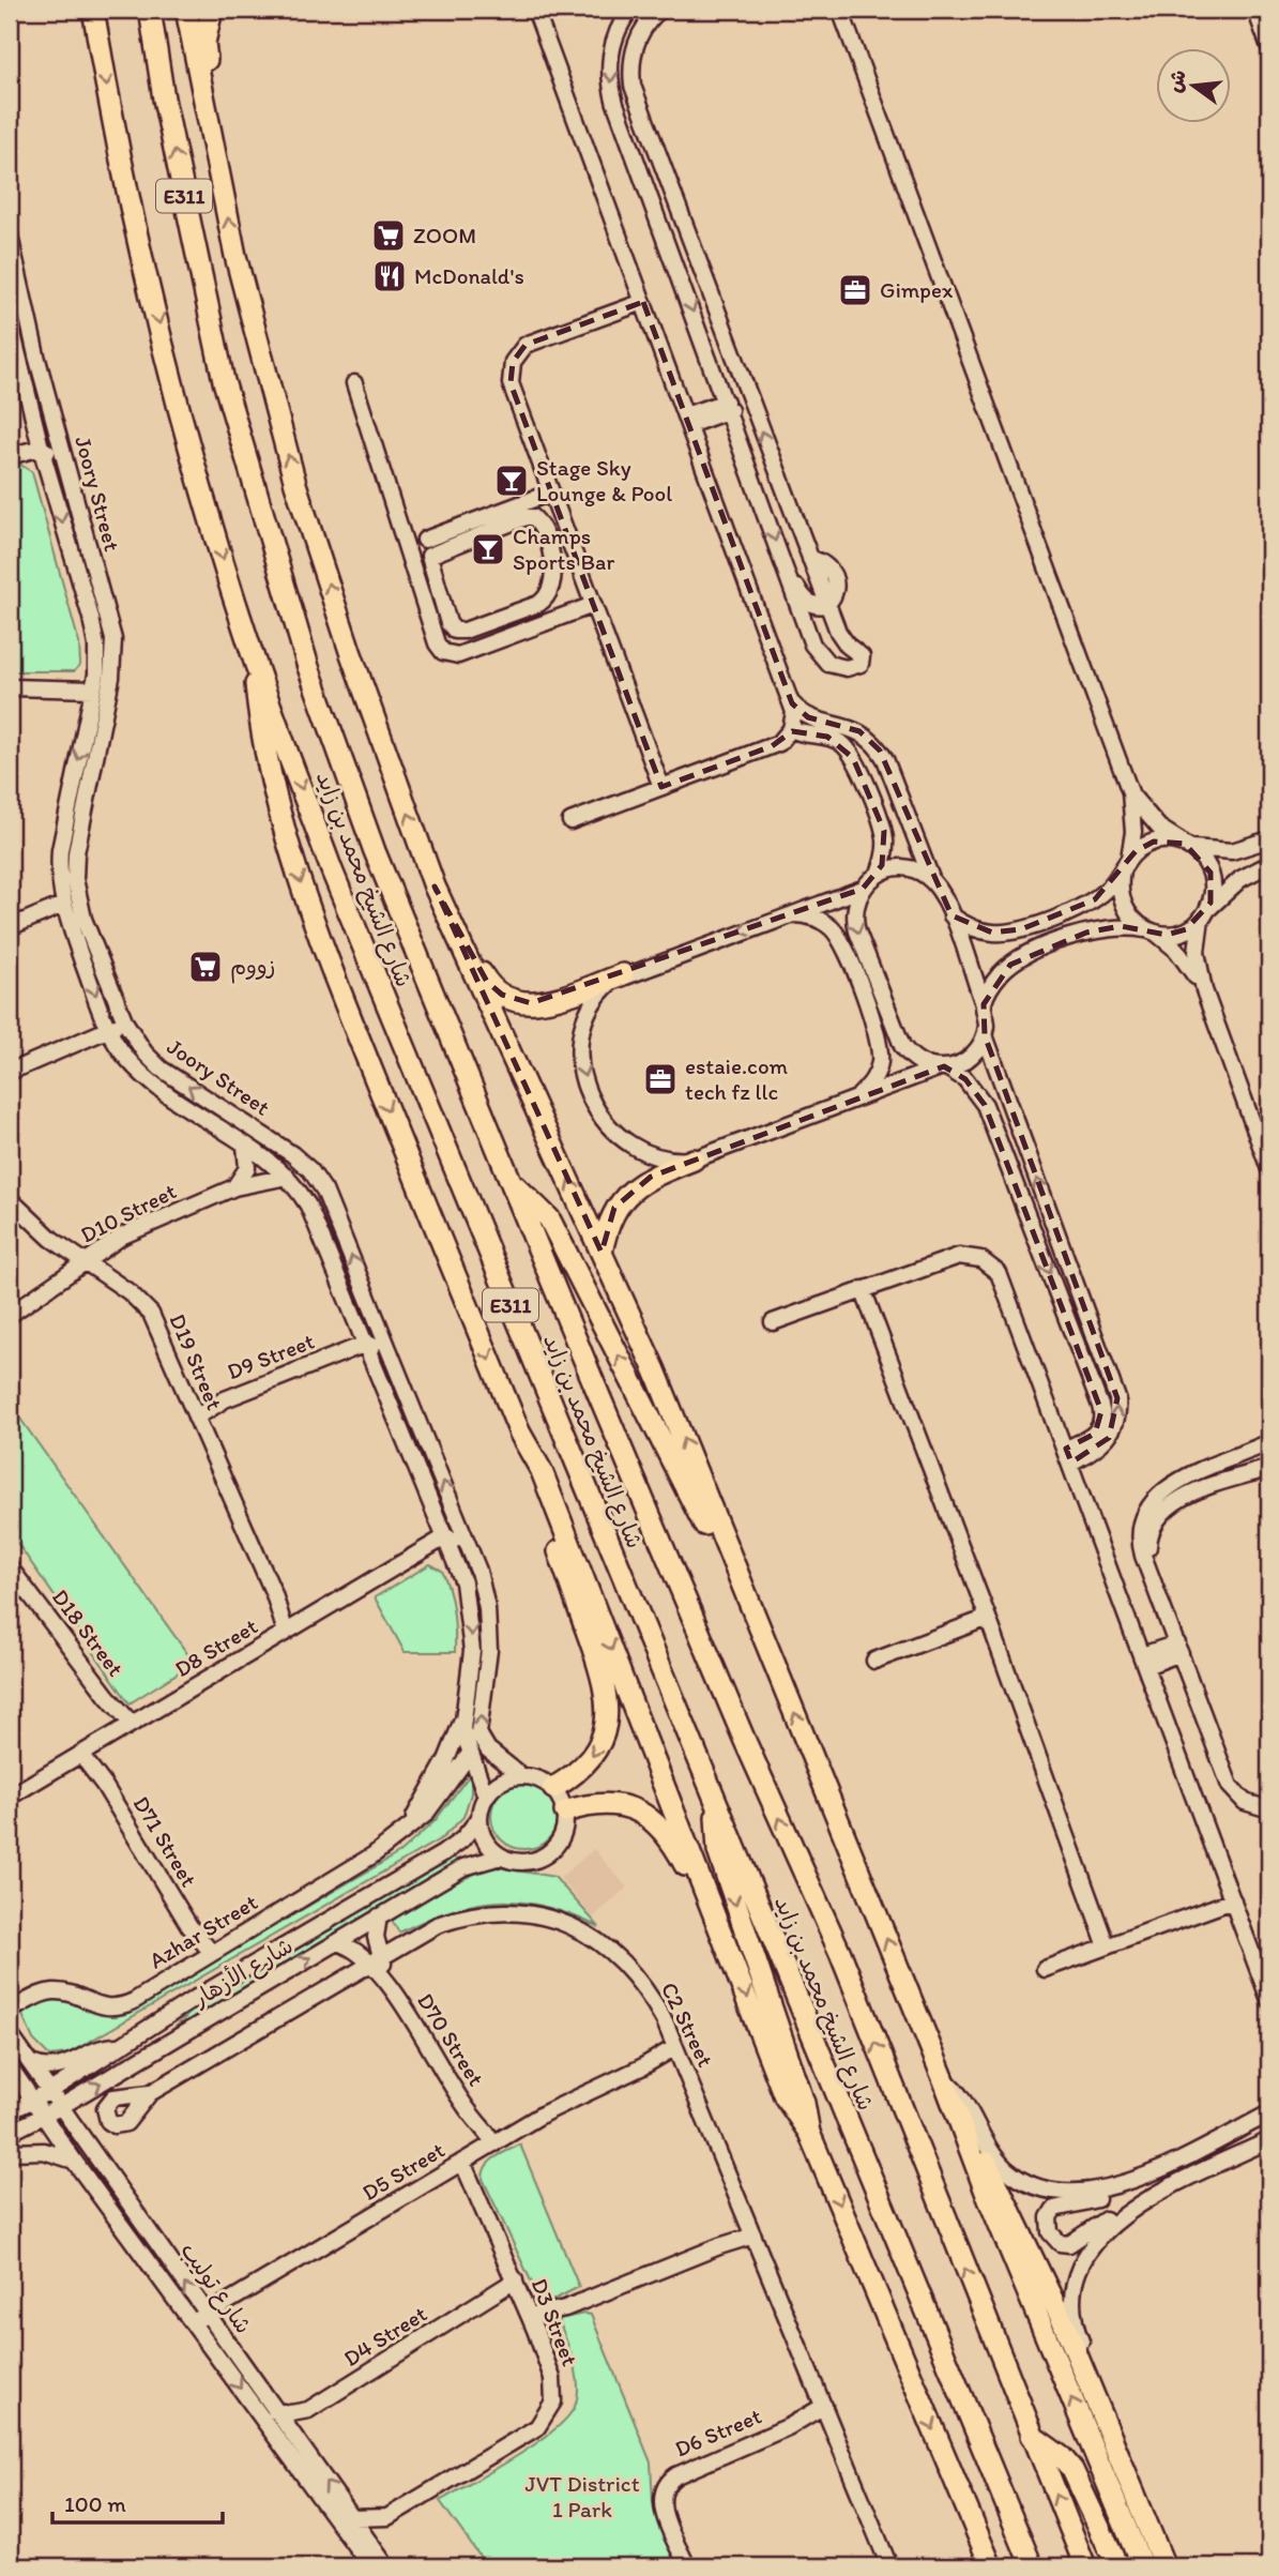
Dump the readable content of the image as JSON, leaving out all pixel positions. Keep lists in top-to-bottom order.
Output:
{
  "streets": {
    "highway": ["E311", "شارع الشيخ محمد بن زايد"],
    "street": [
      "Joory Street",
      "D10 Street",
      "D9 Street",
      "D19 Street",
      "D18 Street",
      "D8 Street",
      "D71 Street",
      "Azhar Street",
      "شارع الأزهار",
      "C2 Street",
      "D70 Street",
      "D5 Street",
      "شارع توليب",
      "D3 Street",
      "D4 Street",
      "D6 Street"
    ]
  },
  "crossings": [
    ["Joory Street", "D10 Street"],
    ["Joory Street", "D9 Street"],
    ["Joory Street", "D8 Street"],
    ["Joory Street", "Azhar Street"],
    ["Joory Street", "شارع الأزهار"],
    ["D10 Street", "D19 Street"],
    ["D9 Street", "D19 Street"],
    ["D19 Street", "D8 Street"],
    ["D18 Street", "D8 Street"],
    ["D8 Street", "D71 Street"],
    ["D71 Street", "Azhar Street"],
    ["شارع الأزهار", "D70 Street"],
    ["شارع الأزهار", "شارع توليب"],
    ["C2 Street", "D70 Street"],
    ["C2 Street", "D5 Street"],
    ["C2 Street", "D6 Street"],
    ["D70 Street", "D5 Street"],
    ["D5 Street", "شارع توليب"],
    ["D5 Street", "D3 Street"],
    ["شارع توليب", "D3 Street"],
    ["شارع توليب", "D4 Street"],
    ["D3 Street", "D4 Street"]
  ],
  "parks": ["JVT District 1 Park"],
  "places": {
    "supermarket": ["ZOOM", "زووم"],
    "restaurant": ["McDonald's"],
    "office": ["Gimpex", "estaie.com tech fz llc"],
    "bar": ["Stage Sky Lounge & Pool", "Champs Sports Bar"]
  },
  "scale_bar": "100 m",
  "north": "left"
}
